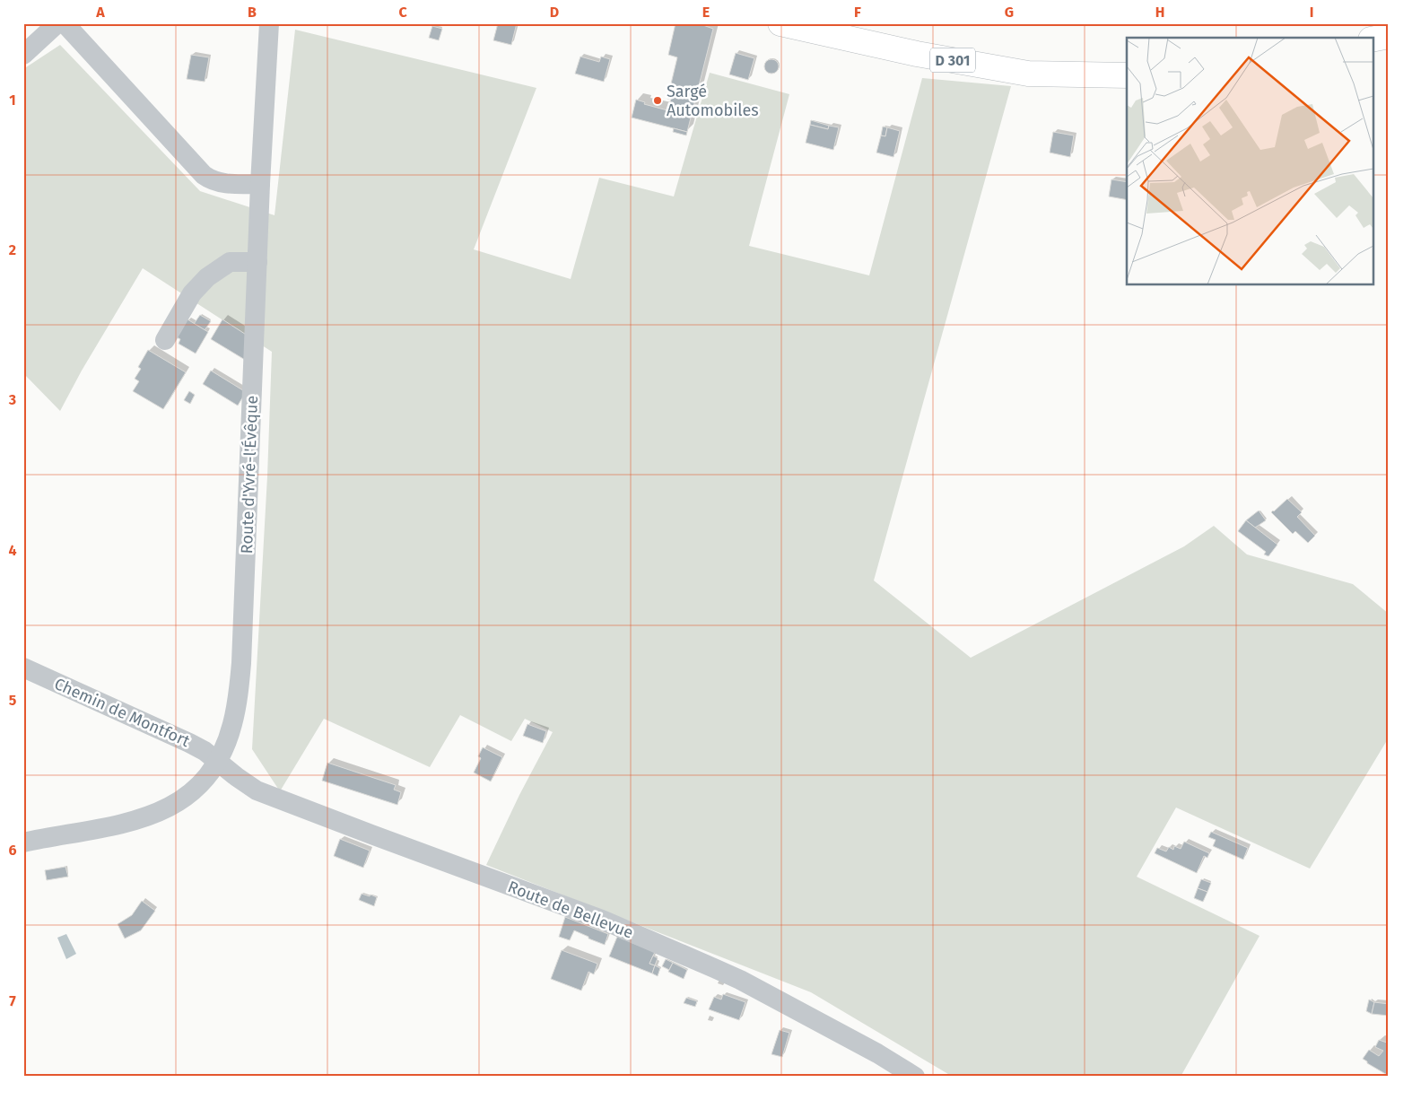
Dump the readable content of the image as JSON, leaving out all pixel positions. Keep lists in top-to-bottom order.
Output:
{
  "streets": {
    "main road": ["D 301"],
    "street": ["Route d'Yvré-l'Évêque", "Chemin de Montfort", "Route de Bellevue"]
  },
  "crossings": [
    ["Route d'Yvré-l'Évêque", "Chemin de Montfort"],
    ["Route d'Yvré-l'Évêque", "Route de Bellevue"],
    ["Chemin de Montfort", "Route de Bellevue"]
  ],
  "places": ["Sargé Automobiles"],
  "grid": {
    "columns": [
      "A",
      "B",
      "C",
      "D",
      "E",
      "F",
      "G",
      "H",
      "I"
    ],
    "rows": [
      "1",
      "2",
      "3",
      "4",
      "5",
      "6",
      "7"
    ]
  }
}
